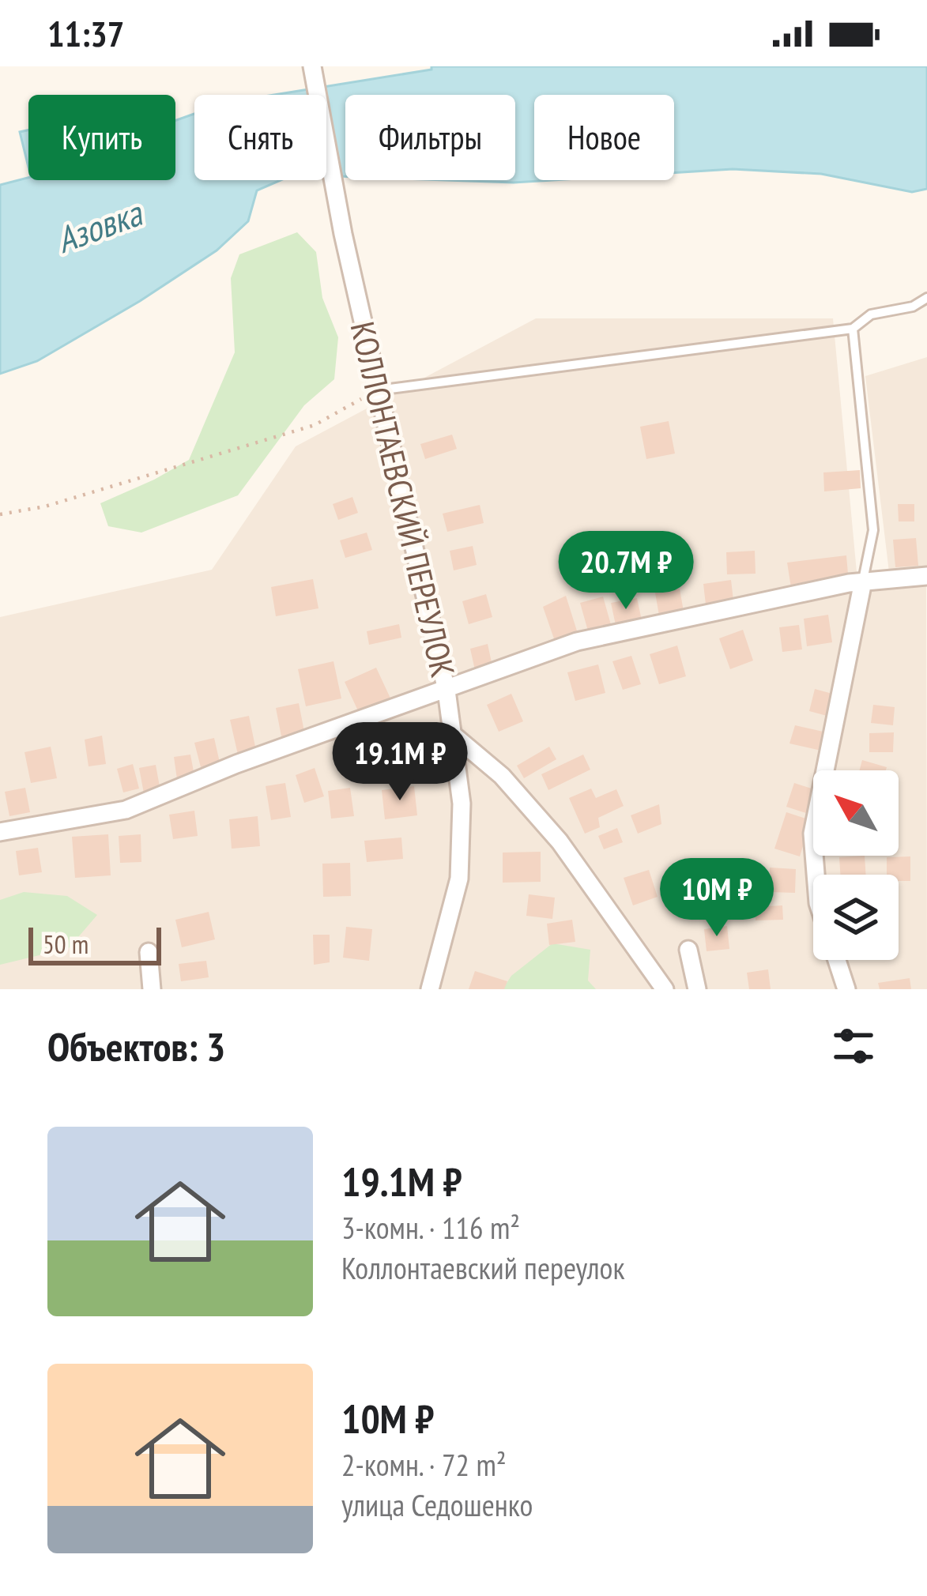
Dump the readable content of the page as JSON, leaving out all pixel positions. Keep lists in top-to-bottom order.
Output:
{
  "streets": {
    "street": ["КОЛЛОНТАЕВСКИЙ ПЕРЕУЛОК"]
  },
  "water": ["Азовка"],
  "scale_bar": "50 m",
  "north": "top left",
  "page": {
    "status": "11:37",
    "chip": [
      "Купить",
      "Снять",
      "Фильтры",
      "Новое"
    ],
    "price": ["20.7M ₽", "19.1M ₽", "10M ₽"],
    "scale": "50 m",
    "heading": "Объектов: 3",
    "list": [
      {
        "name": "19.1M ₽",
        "note": "3-комн. · 116 m² · Коллонтаевский переулок"
      },
      {
        "name": "10M ₽",
        "note": "2-комн. · 72 m² · улица Седошенко"
      }
    ]
  }
}
